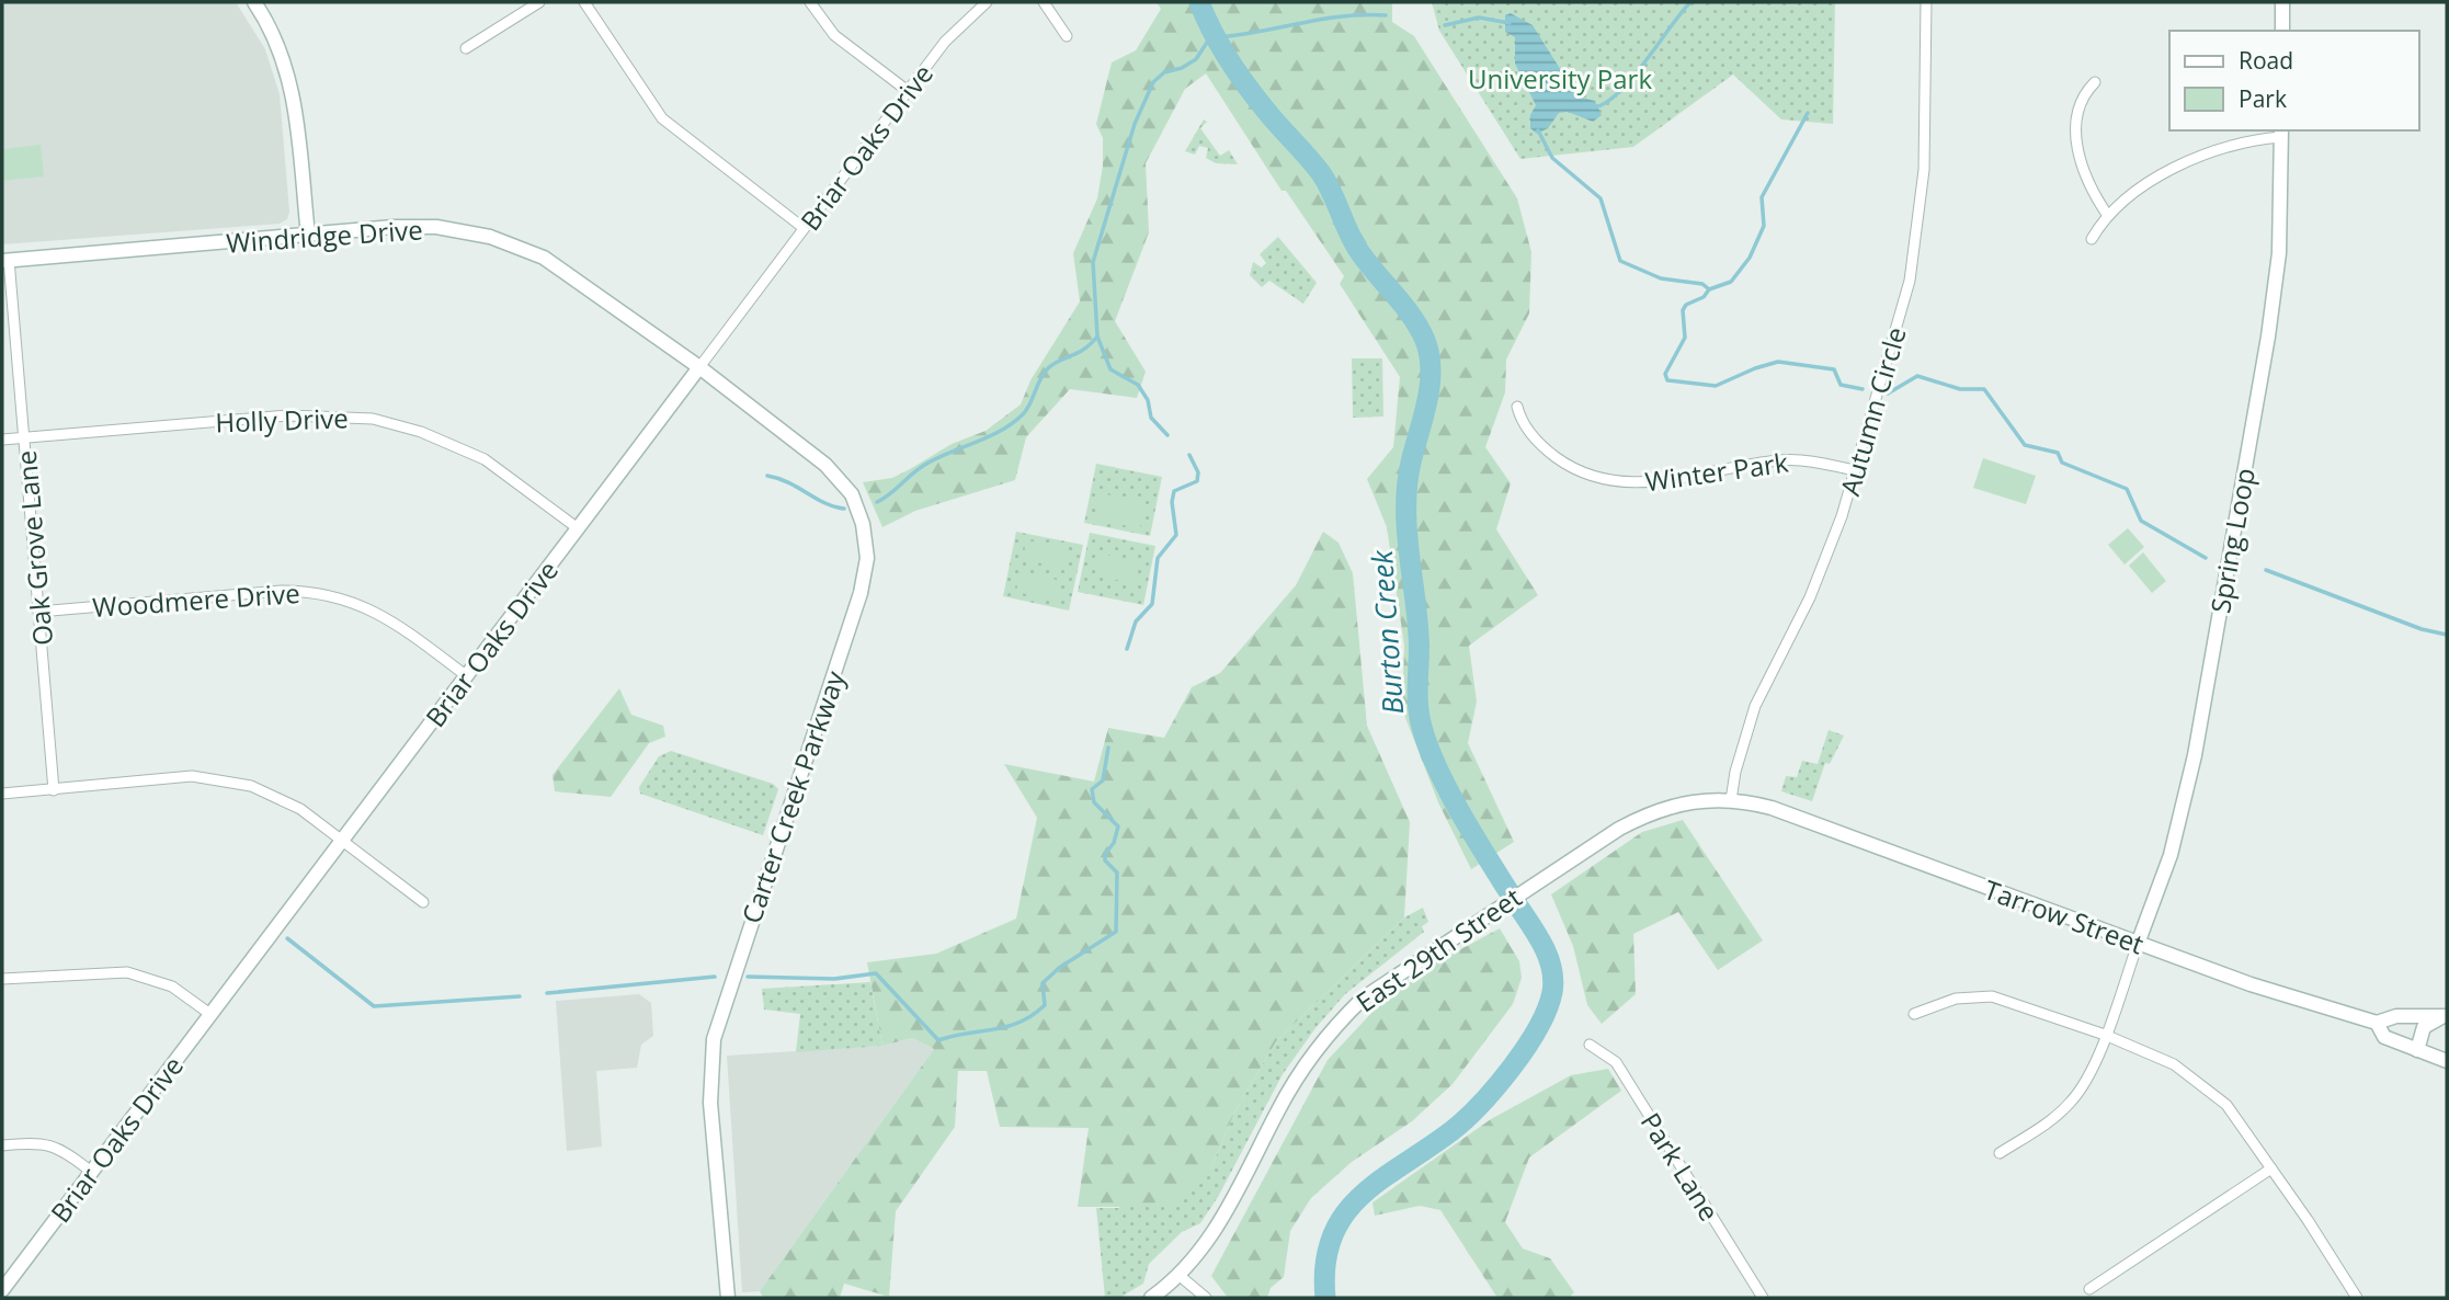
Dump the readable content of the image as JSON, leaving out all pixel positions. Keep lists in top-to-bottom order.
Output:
{
  "streets": {
    "street": [
      "Briar Oaks Drive",
      "Windridge Drive",
      "Autumn Circle",
      "Holly Drive",
      "Winter Park",
      "Spring Loop",
      "Oak Grove Lane",
      "Woodmere Drive",
      "Carter Creek Parkway",
      "Tarrow Street",
      "East 29th Street",
      "Park Lane"
    ]
  },
  "crossings": [
    ["Briar Oaks Drive", "Windridge Drive"],
    ["Briar Oaks Drive", "Holly Drive"],
    ["Briar Oaks Drive", "Woodmere Drive"],
    ["Briar Oaks Drive", "Carter Creek Parkway"],
    ["Windridge Drive", "Oak Grove Lane"],
    ["Windridge Drive", "Carter Creek Parkway"],
    ["Autumn Circle", "Winter Park"],
    ["Autumn Circle", "Tarrow Street"],
    ["Holly Drive", "Oak Grove Lane"],
    ["Spring Loop", "Tarrow Street"],
    ["Oak Grove Lane", "Woodmere Drive"],
    ["Tarrow Street", "East 29th Street"]
  ],
  "water": ["Burton Creek"],
  "parks": ["University Park"],
  "legend": ["Road", "Park"]
}
